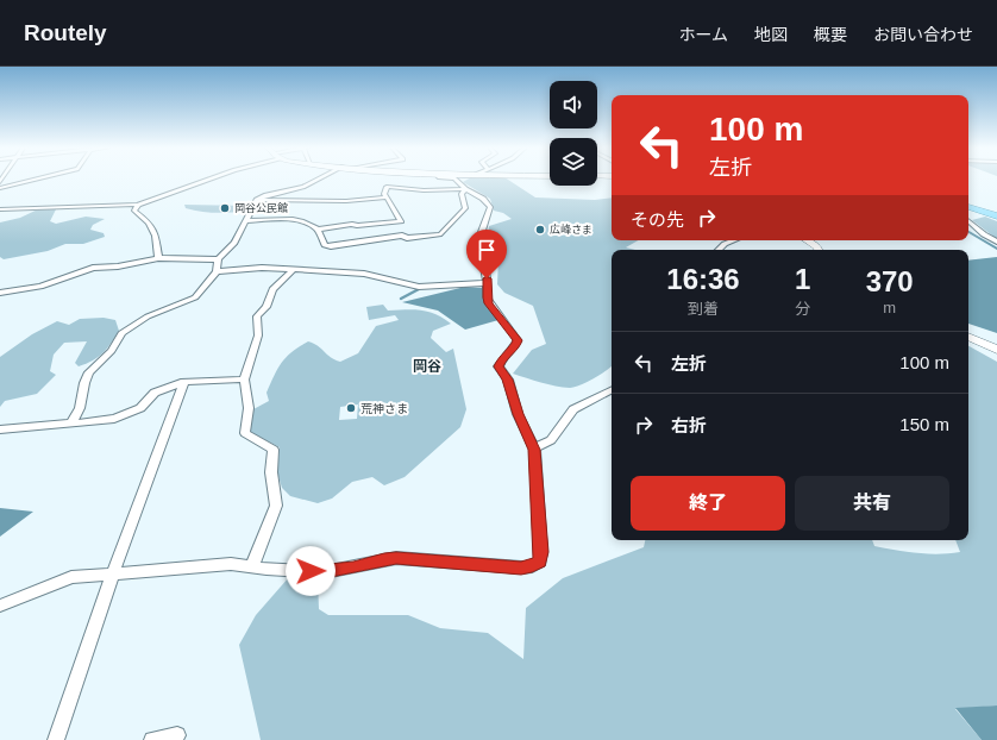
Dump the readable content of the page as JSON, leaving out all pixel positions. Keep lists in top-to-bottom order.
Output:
{
  "districts": ["岡谷"],
  "places": ["岡谷公民館", "広峰さま", "荒神さま"],
  "page": {
    "header": "Routely",
    "nav": [
      "ホーム",
      "地図",
      "概要",
      "お問い合わせ"
    ],
    "turn": ["100 m", "左折"],
    "then": "その先",
    "eta": [
      "16:36",
      "到着",
      "1",
      "分",
      "370",
      "m"
    ],
    "list": [
      {
        "name": "左折",
        "value": "100 m"
      },
      {
        "name": "右折",
        "value": "150 m"
      }
    ],
    "buttons": ["終了", "共有"]
  }
}
